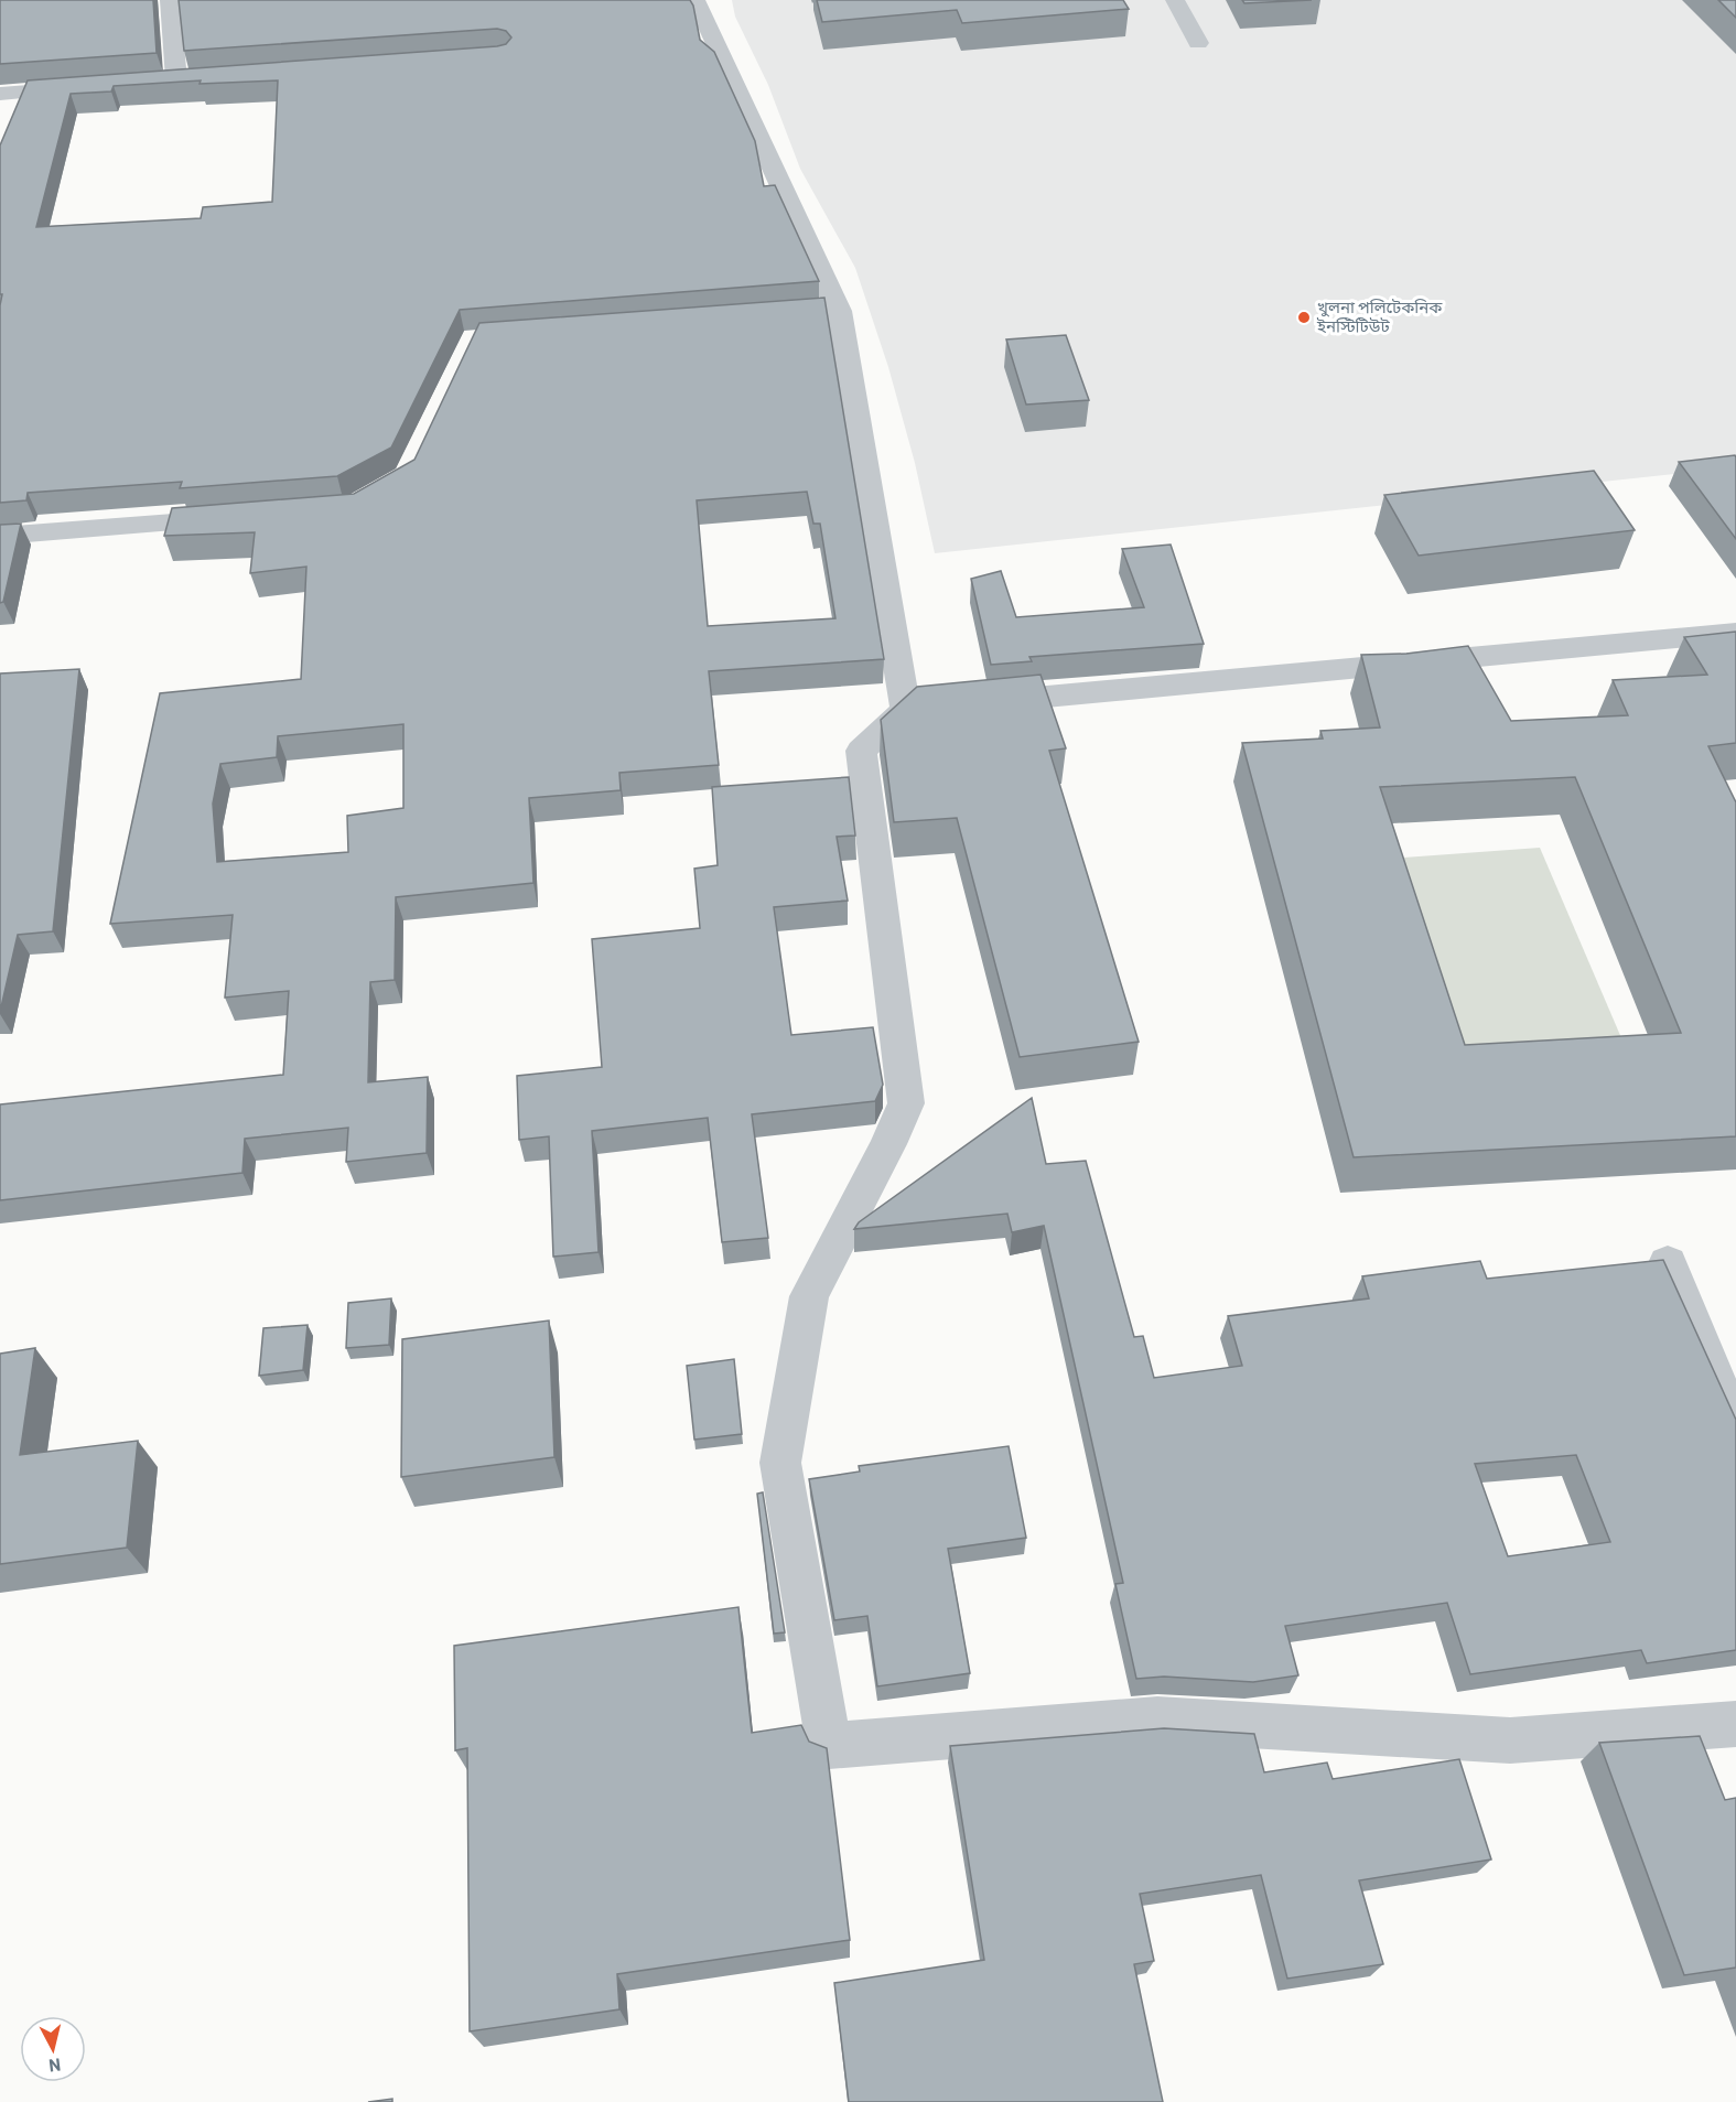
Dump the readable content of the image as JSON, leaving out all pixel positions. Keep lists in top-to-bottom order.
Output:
{
  "places": ["খুলনা পলিটেকনিক ইনস্টিটিউট"],
  "north": "bottom"
}
